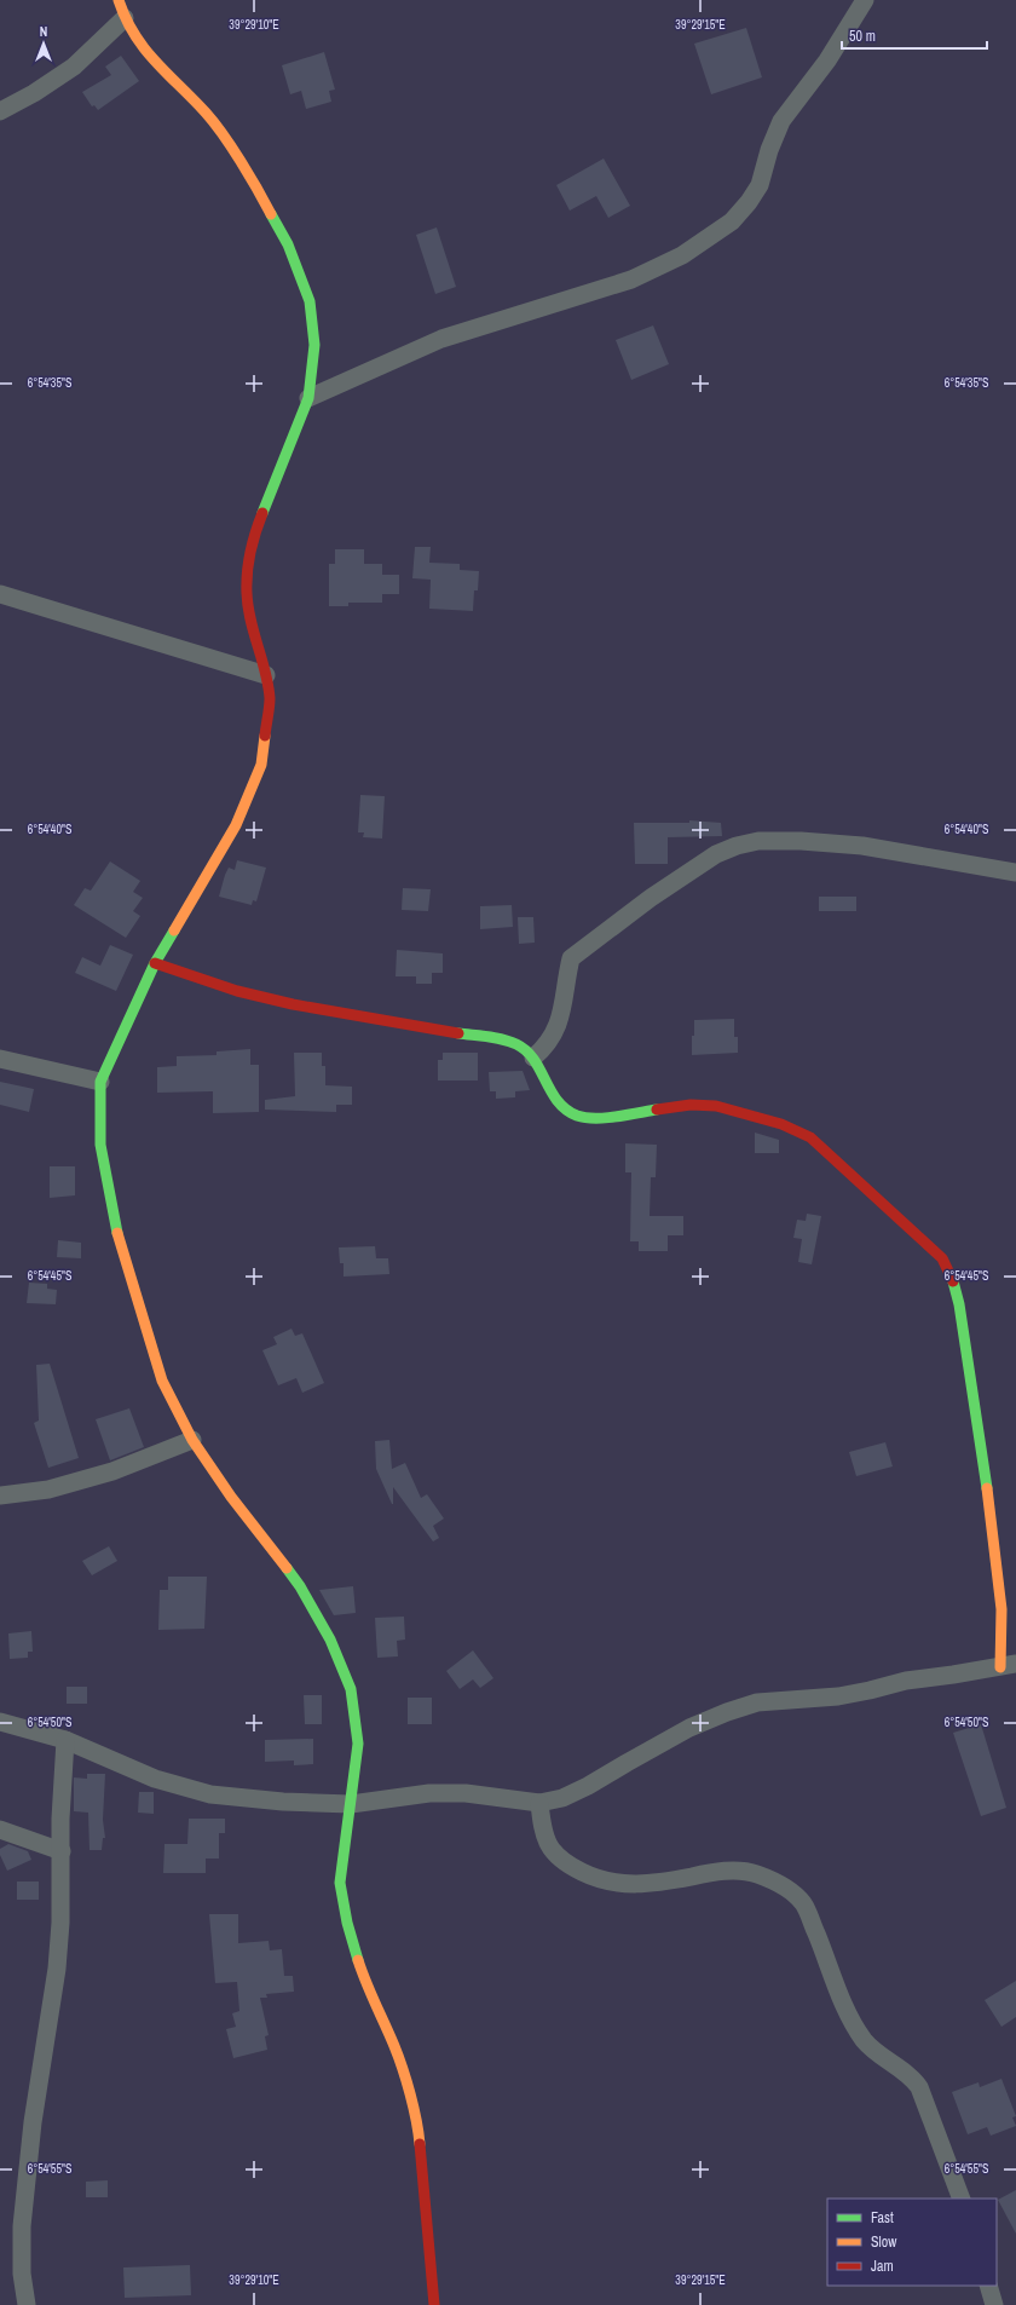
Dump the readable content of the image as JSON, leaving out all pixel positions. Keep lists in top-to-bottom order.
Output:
{
  "legend": ["Fast", "Slow", "Jam"],
  "scale_bar": "50 m",
  "north": "top",
  "coordinates": [
    "39°29'10\"E",
    "39°29'15\"E",
    "6°54'35\"S",
    "6°54'40\"S",
    "6°54'45\"S",
    "6°54'50\"S",
    "6°54'55\"S"
  ]
}
